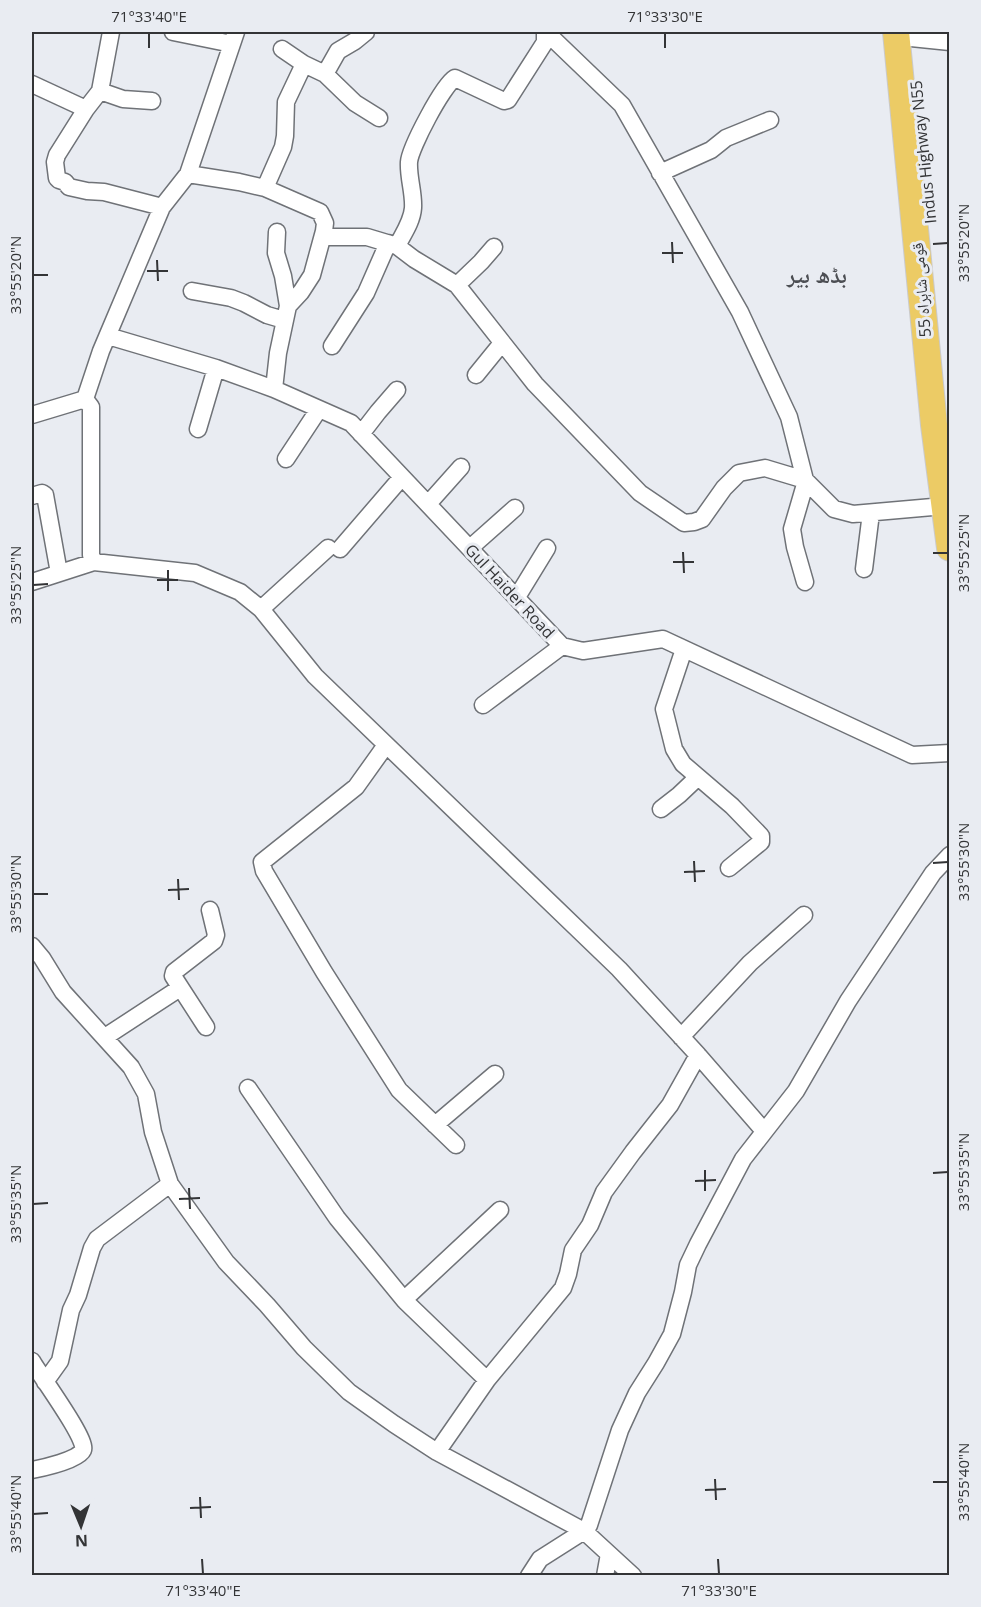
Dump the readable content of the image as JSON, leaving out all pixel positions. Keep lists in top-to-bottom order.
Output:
{
  "streets": {
    "highway": ["Indus Highway N55", "قومی شاہراہ 55"],
    "street": ["Gul Haider Road"]
  },
  "crossings": [
    ["Indus Highway N55", "قومی شاہراہ 55"]
  ],
  "districts": ["بڈھ بیر"],
  "north": "bottom",
  "coordinates": [
    "71°33'40\"E",
    "71°33'30\"E",
    "33°55'20\"N",
    "33°55'25\"N",
    "33°55'30\"N",
    "33°55'35\"N",
    "33°55'40\"N"
  ]
}
